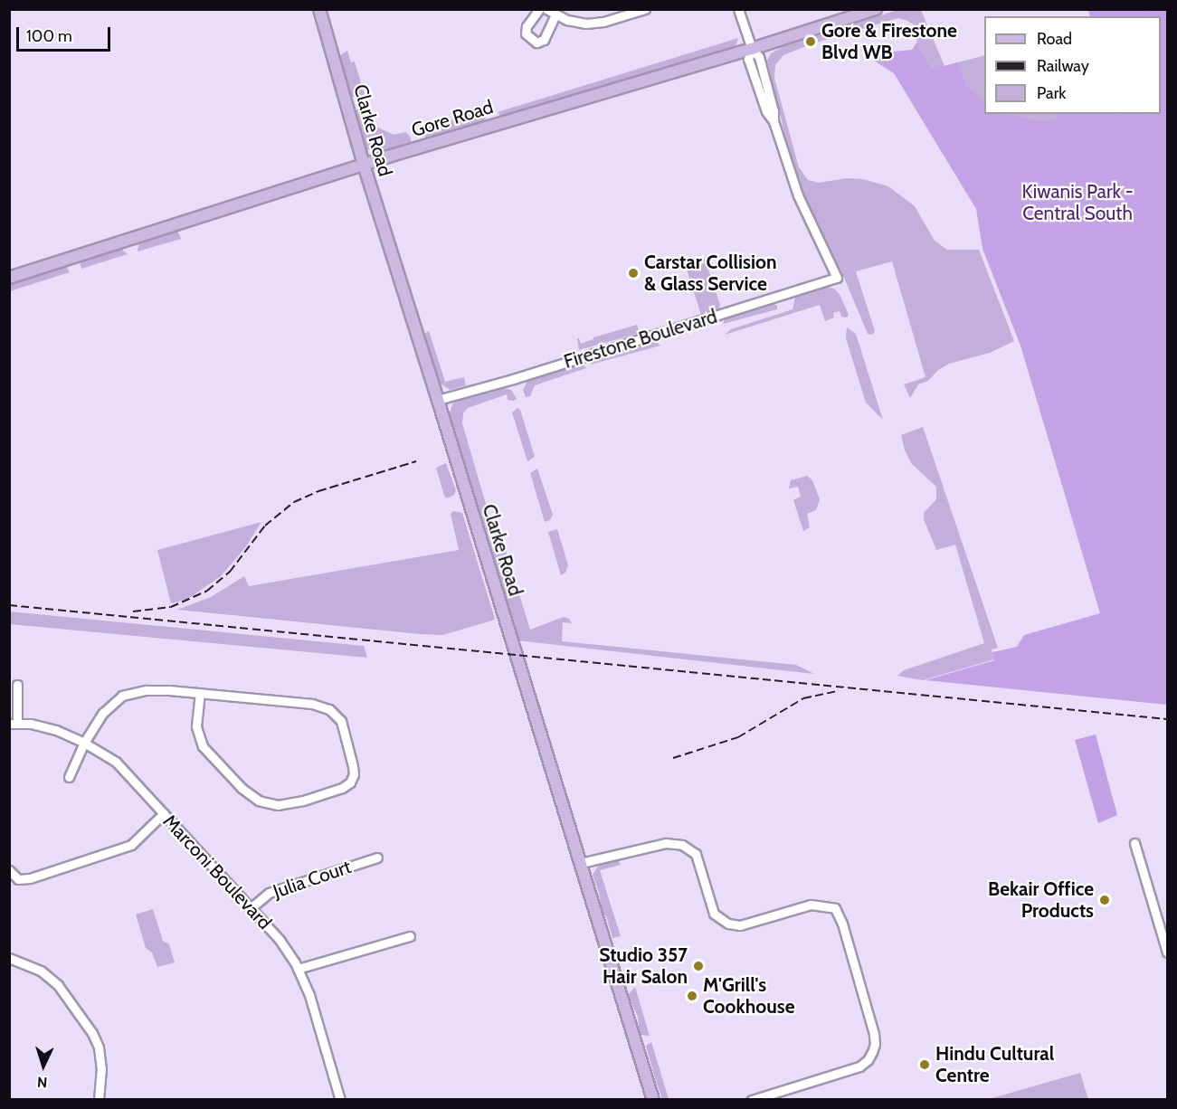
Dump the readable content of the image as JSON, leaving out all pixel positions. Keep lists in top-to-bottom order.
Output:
{
  "streets": {
    "main road": ["Gore Road", "Clarke Road"],
    "street": ["Firestone Boulevard", "Marconi Boulevard", "Julia Court"]
  },
  "crossings": [
    ["Gore Road", "Clarke Road"],
    ["Gore Road", "Firestone Boulevard"],
    ["Clarke Road", "Firestone Boulevard"],
    ["Marconi Boulevard", "Julia Court"]
  ],
  "parks": ["Kiwanis Park - Central South"],
  "places": [
    "Gore & Firestone Blvd WB",
    "Carstar Collision & Glass Service",
    "Bekair Office Products",
    "Studio 357 Hair Salon",
    "M'Grill's Cookhouse",
    "Hindu Cultural Centre"
  ],
  "legend": ["Road", "Railway", "Park"],
  "scale_bar": "100 m",
  "north": "bottom"
}
